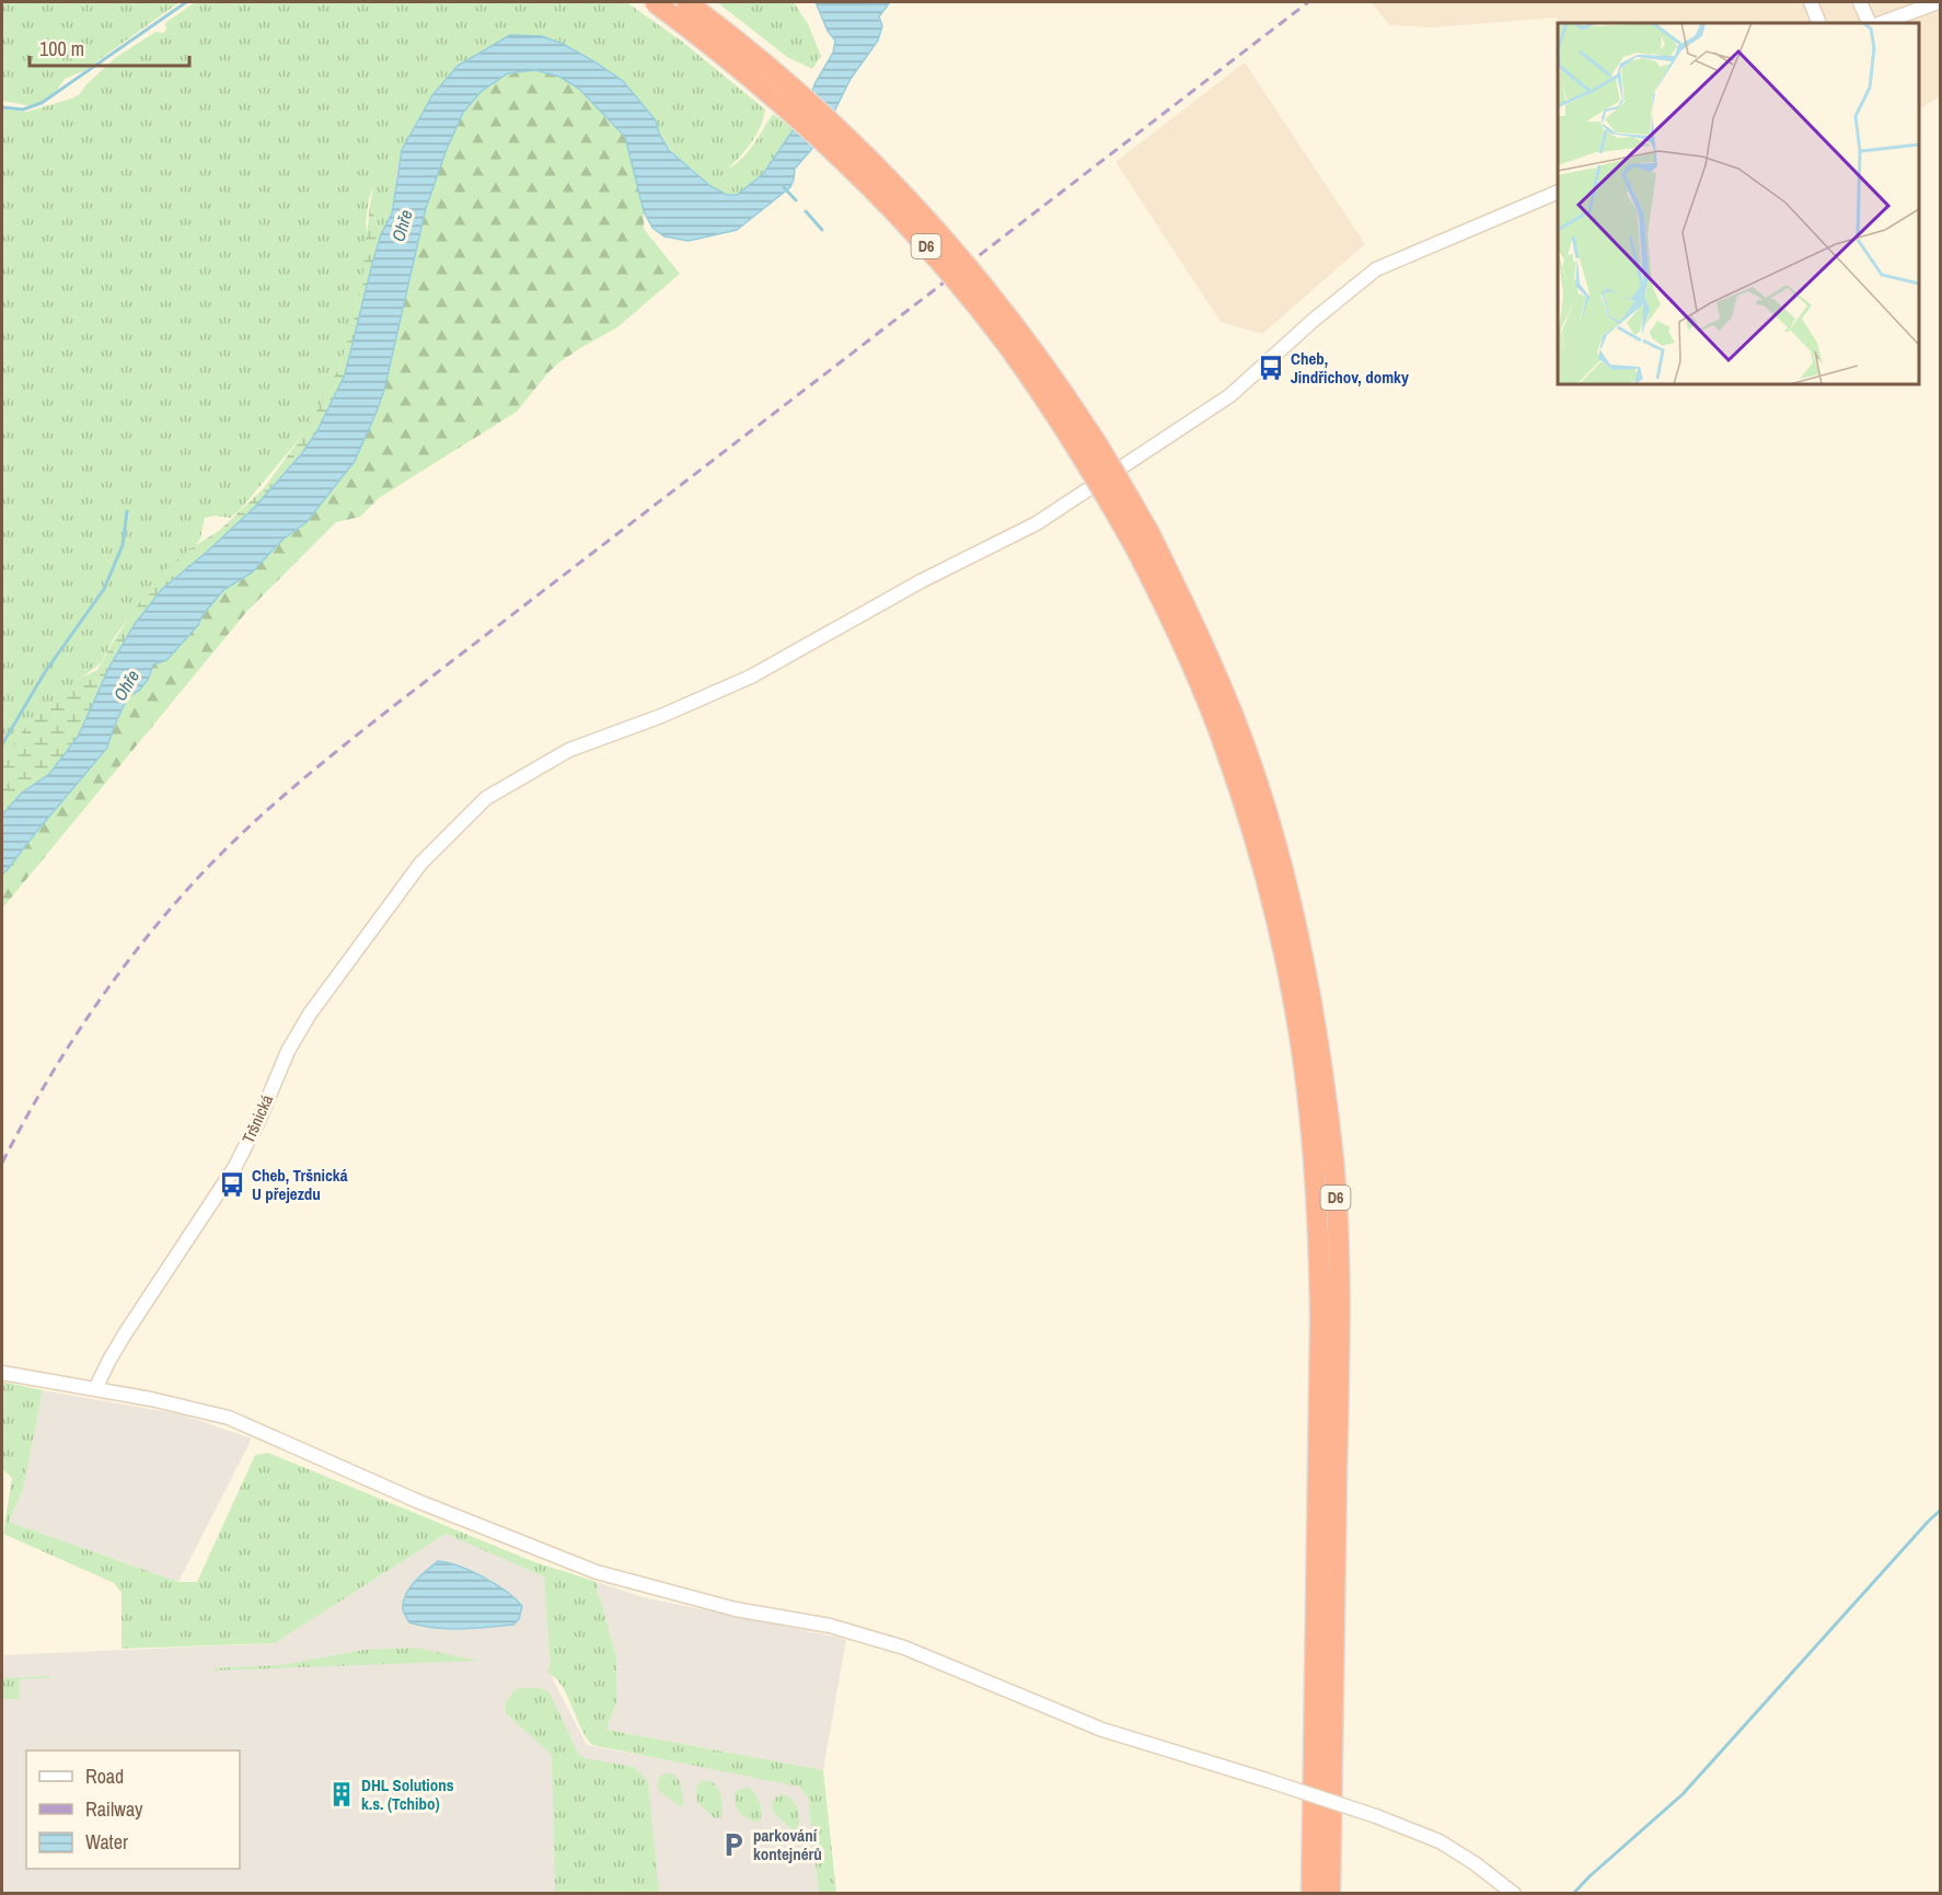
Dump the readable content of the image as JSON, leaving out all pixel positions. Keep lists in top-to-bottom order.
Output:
{
  "streets": {
    "highway": ["D6"],
    "street": ["Tršnická"]
  },
  "water": ["Ohře"],
  "places": {
    "bus stop": ["Cheb, Jindřichov, domky", "Cheb, Tršnická U přejezdu"],
    "building": ["DHL Solutions k.s. (Tchibo)"],
    "parking": ["parkování kontejnérů"]
  },
  "legend": ["Road", "Railway", "Water"],
  "scale_bar": "100 m"
}
